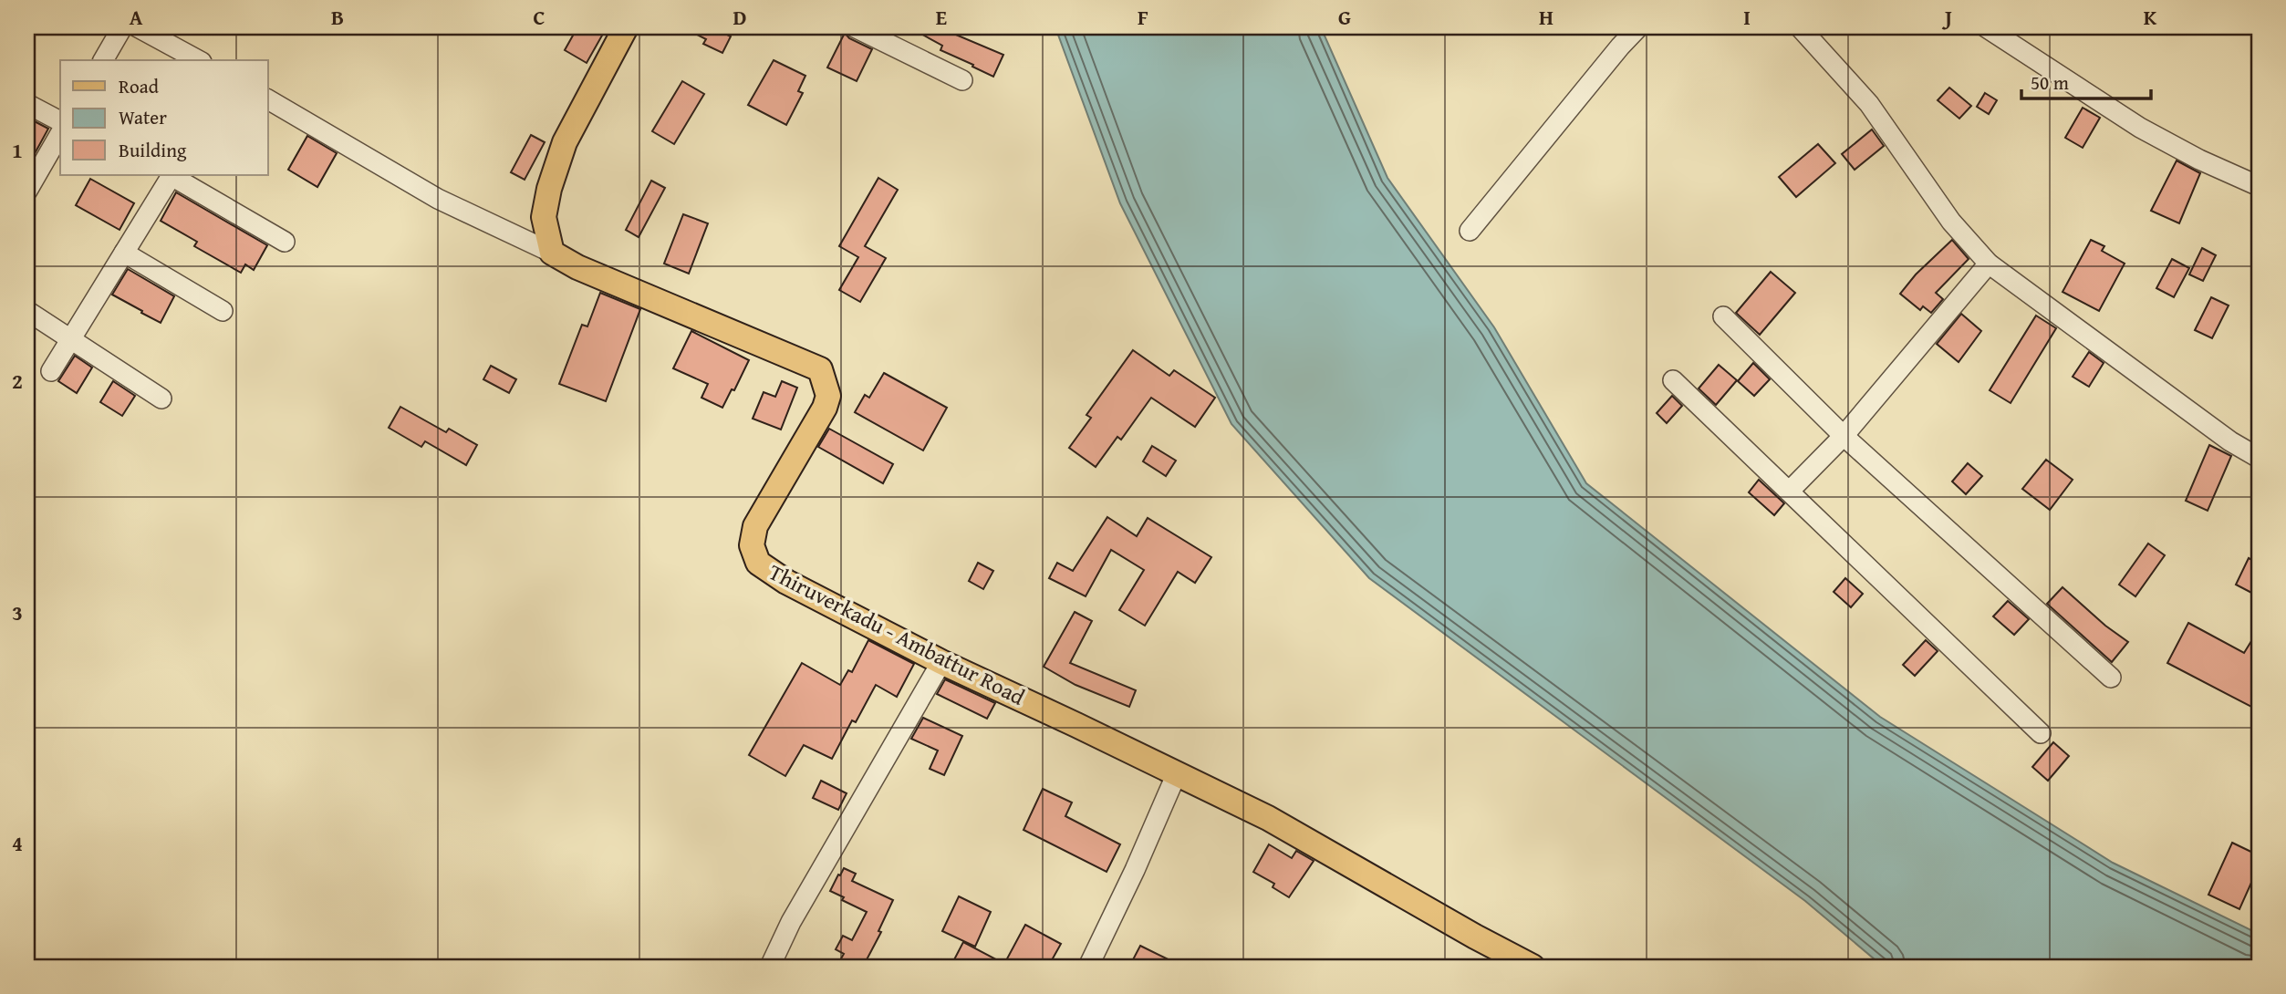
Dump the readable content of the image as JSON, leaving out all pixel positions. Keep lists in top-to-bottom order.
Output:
{
  "streets": {
    "main road": ["Thiruverkadu - Ambattur Road"]
  },
  "legend": ["Road", "Water", "Building"],
  "scale_bar": "50 m",
  "grid": {
    "columns": [
      "A",
      "B",
      "C",
      "D",
      "E",
      "F",
      "G",
      "H",
      "I",
      "J",
      "K"
    ],
    "rows": [
      "1",
      "2",
      "3",
      "4"
    ]
  }
}
